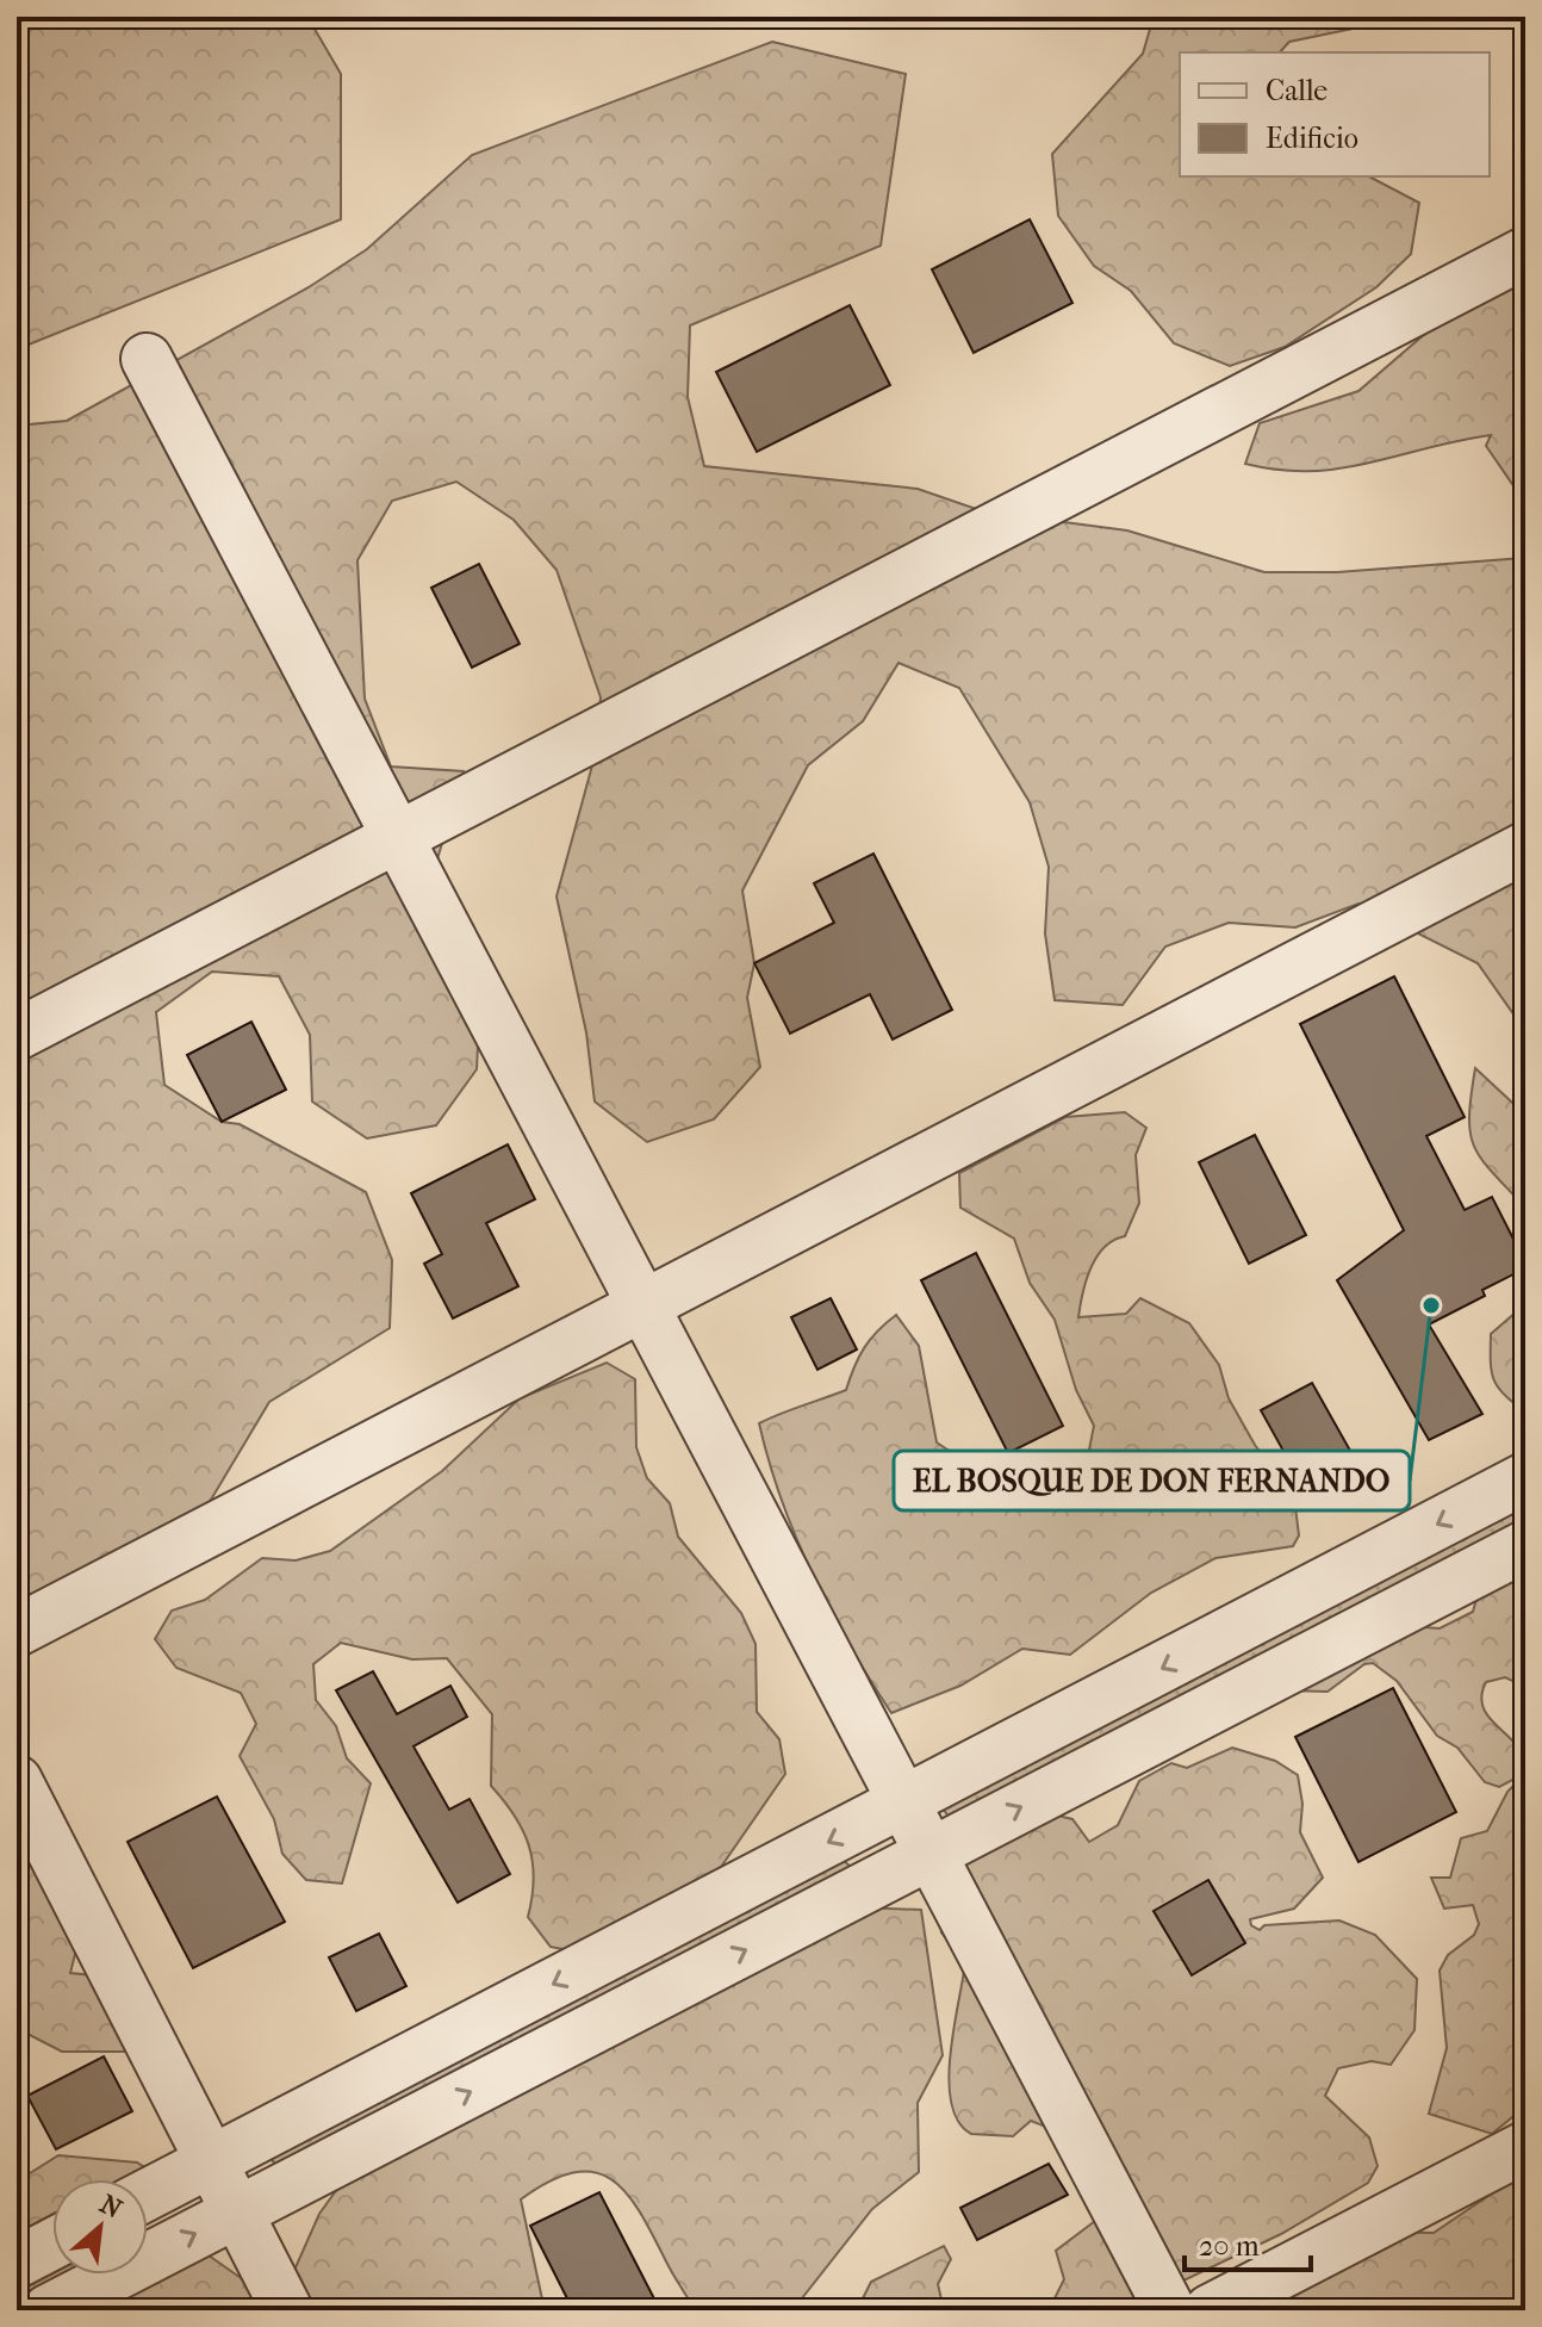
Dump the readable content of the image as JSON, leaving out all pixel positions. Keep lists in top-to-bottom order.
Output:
{
  "places": ["EL BOSQUE DE DON FERNANDO"],
  "legend": ["Calle", "Edificio"],
  "scale_bar": "20 m",
  "north": "top right"
}
